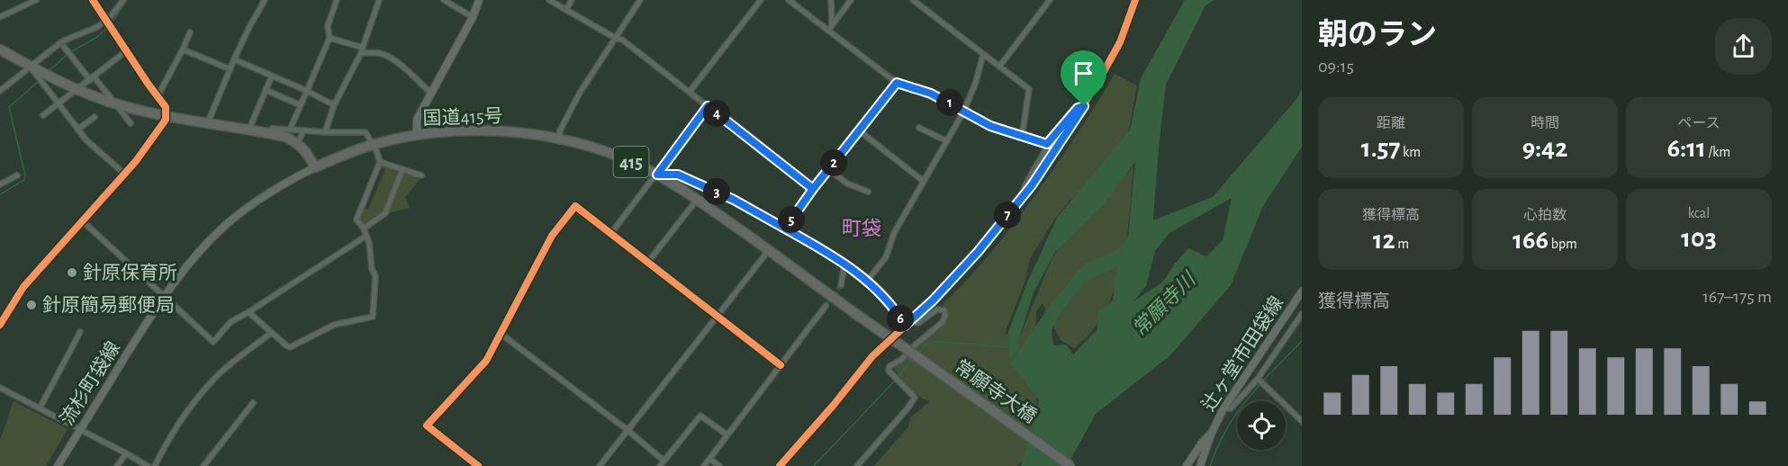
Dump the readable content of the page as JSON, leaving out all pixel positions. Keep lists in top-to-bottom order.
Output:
{
  "streets": {
    "highway": ["国道415号", "415", "常願寺大橋"],
    "main road": ["辻ヶ堂市田袋線", "流杉町袋線"]
  },
  "crossings": [
    ["国道415号", "流杉町袋線"],
    ["国道415号", "常願寺大橋"]
  ],
  "districts": ["町袋"],
  "water": ["常願寺川"],
  "places": ["針原保育所", "針原簡易郵便局"],
  "page": {
    "heading": ["朝のラン", "09:15"],
    "pins": [
      "1",
      "4",
      "2",
      "3",
      "7",
      "5",
      "6"
    ],
    "stats": [
      ["距離", "1.57 km"],
      ["時間", "9:42"],
      ["ペース", "6:11 /km"],
      ["獲得標高", "12 m"],
      ["心拍数", "166 bpm"],
      ["kcal", "103"]
    ],
    "chart": ["獲得標高", "167–175 m"]
  }
}
